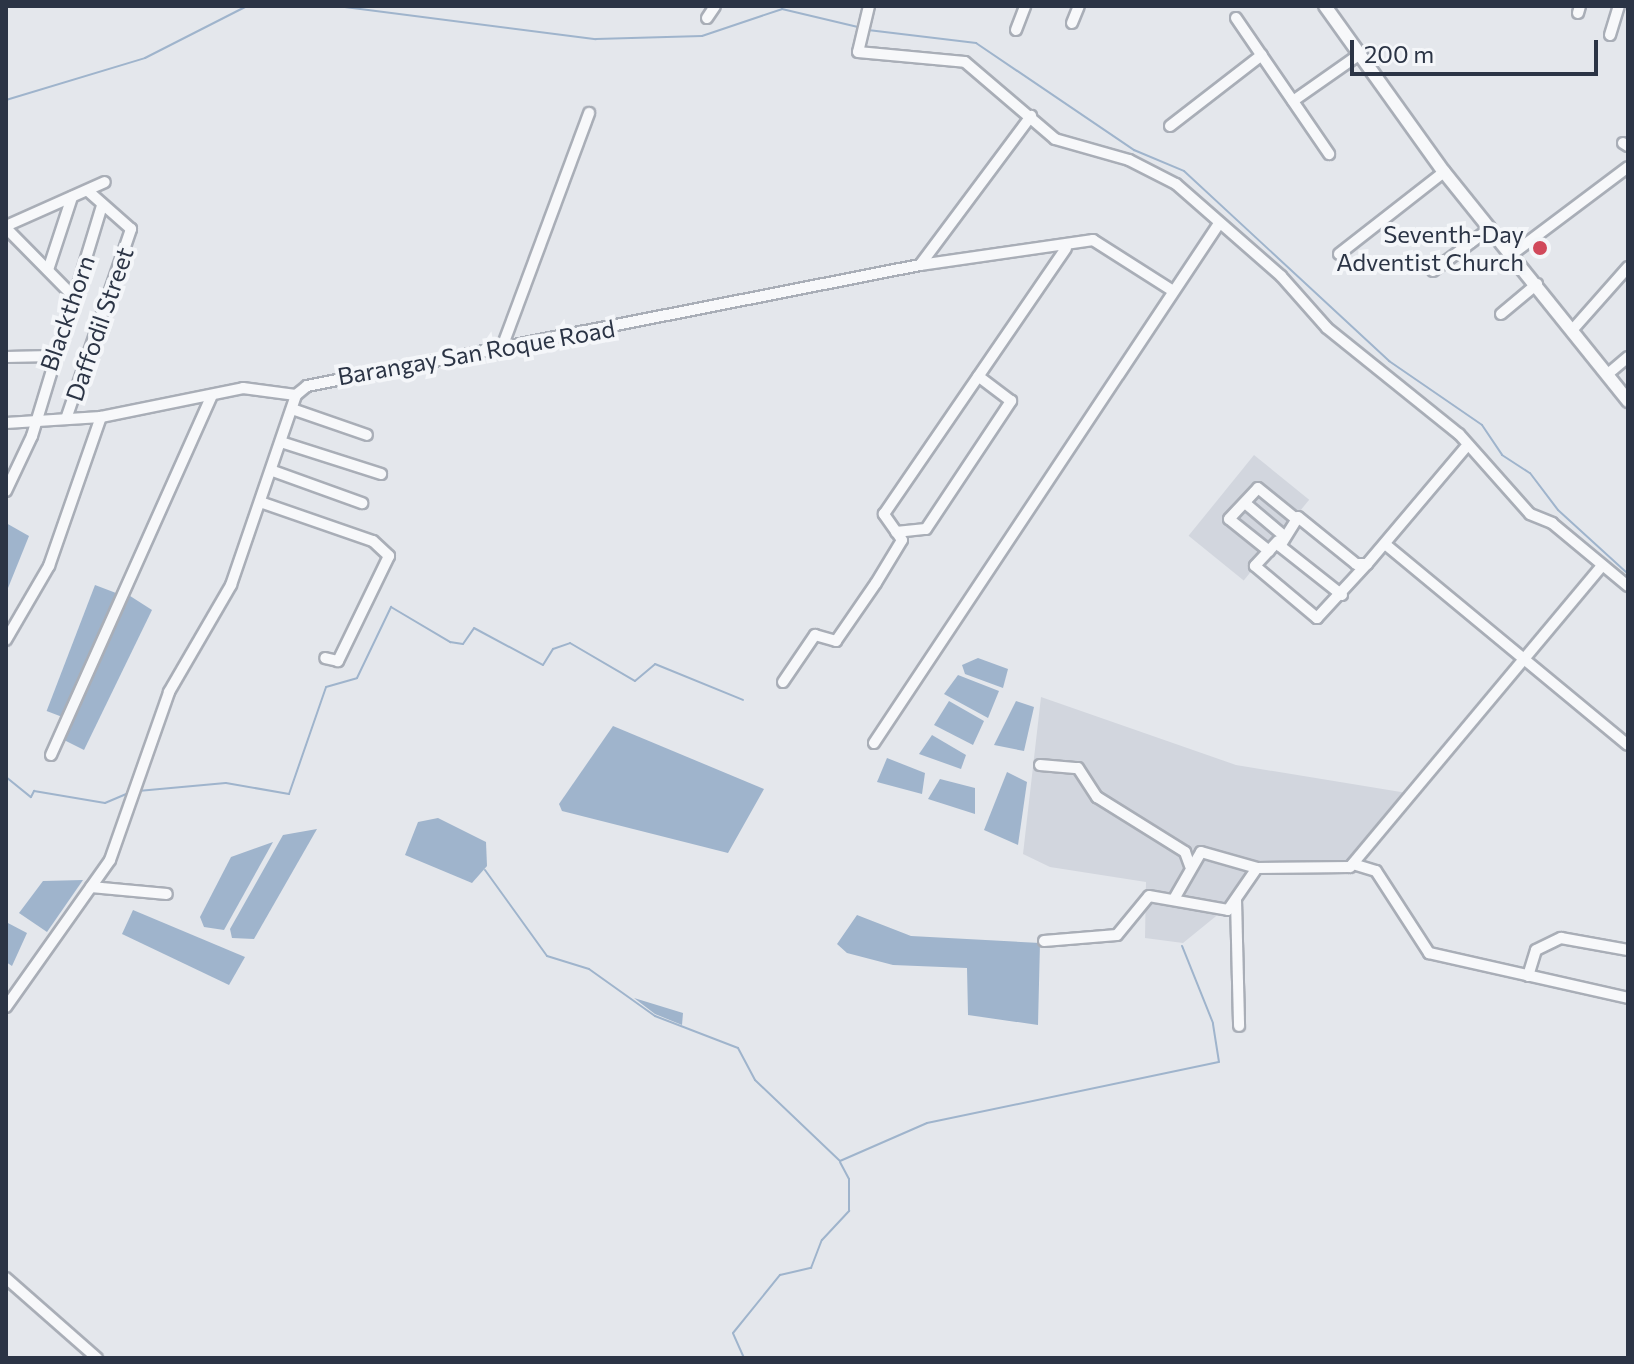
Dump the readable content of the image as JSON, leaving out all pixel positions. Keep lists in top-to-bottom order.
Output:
{
  "streets": {
    "street": ["Blackthorn", "Daffodil Street", "Barangay San Roque Road"]
  },
  "crossings": [
    ["Blackthorn", "Daffodil Street"]
  ],
  "places": ["Seventh-Day Adventist Church"],
  "scale_bar": "200 m"
}
